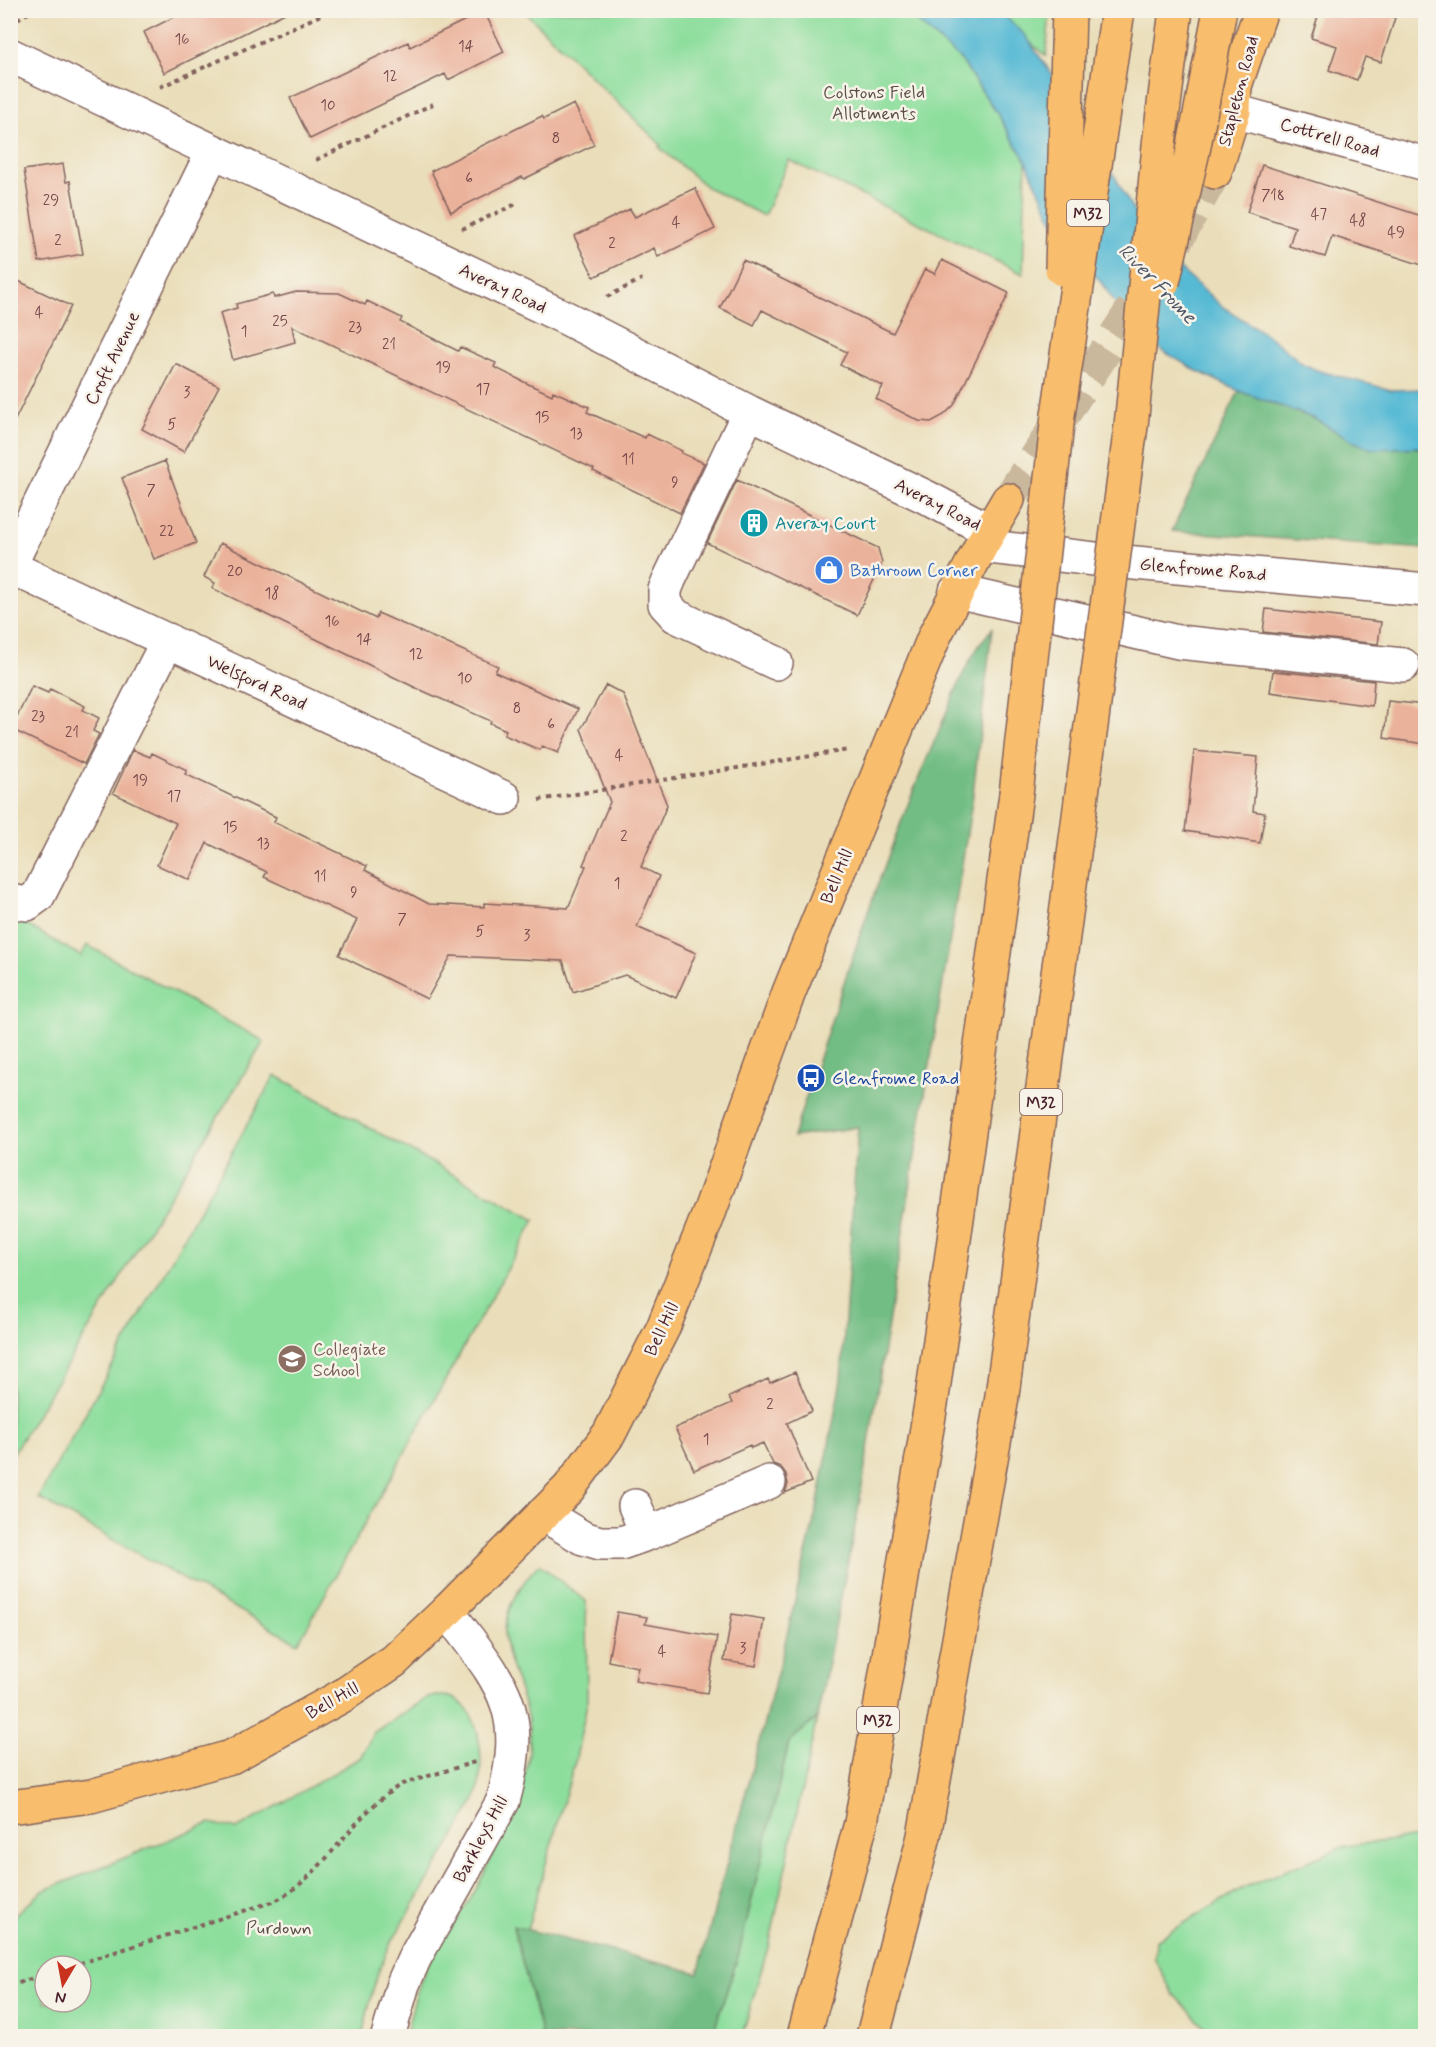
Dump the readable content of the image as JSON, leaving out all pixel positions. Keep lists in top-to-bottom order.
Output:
{
  "streets": {
    "main road": ["Stapleton Road", "M32", "Bell Hill"],
    "street": [
      "Cottrell Road",
      "Averay Road",
      "Croft Avenue",
      "Glenfrome Road",
      "Welsford Road",
      "Barkleys Hill"
    ]
  },
  "crossings": [
    ["Stapleton Road", "Cottrell Road"],
    ["Averay Road", "Croft Avenue"],
    ["Averay Road", "Glenfrome Road"],
    ["Averay Road", "Bell Hill"],
    ["Croft Avenue", "Welsford Road"],
    ["Glenfrome Road", "Bell Hill"],
    ["Bell Hill", "Barkleys Hill"]
  ],
  "water": ["River Frome"],
  "parks": ["Colstons Field Allotments", "Purdown"],
  "places": {
    "building": ["Averay Court"],
    "shop": ["Bathroom Corner"],
    "bus stop": ["Glenfrome Road"],
    "school or university": ["Collegiate School"]
  },
  "house_numbers": [
    "16",
    "14",
    "12",
    "10",
    "8",
    "6",
    "718",
    "29",
    "47",
    "48",
    "4",
    "49",
    "2",
    "2",
    "4",
    "25",
    "23",
    "1",
    "21",
    "19",
    "17",
    "3",
    "15",
    "5",
    "13",
    "11",
    "9",
    "7",
    "22",
    "20",
    "18",
    "16",
    "14",
    "12",
    "10",
    "8",
    "23",
    "6",
    "21",
    "4",
    "19",
    "17",
    "15",
    "2",
    "13",
    "11",
    "1",
    "9",
    "7",
    "5",
    "3",
    "2",
    "1",
    "3",
    "4"
  ],
  "north": "bottom"
}
